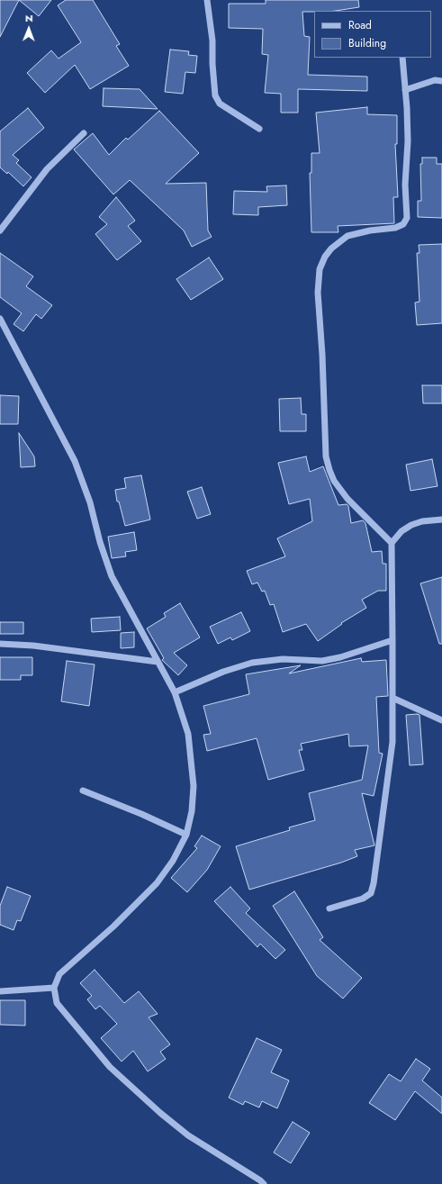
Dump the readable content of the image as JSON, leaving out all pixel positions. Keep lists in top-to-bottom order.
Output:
{
  "legend": ["Road", "Building"],
  "north": "top"
}
